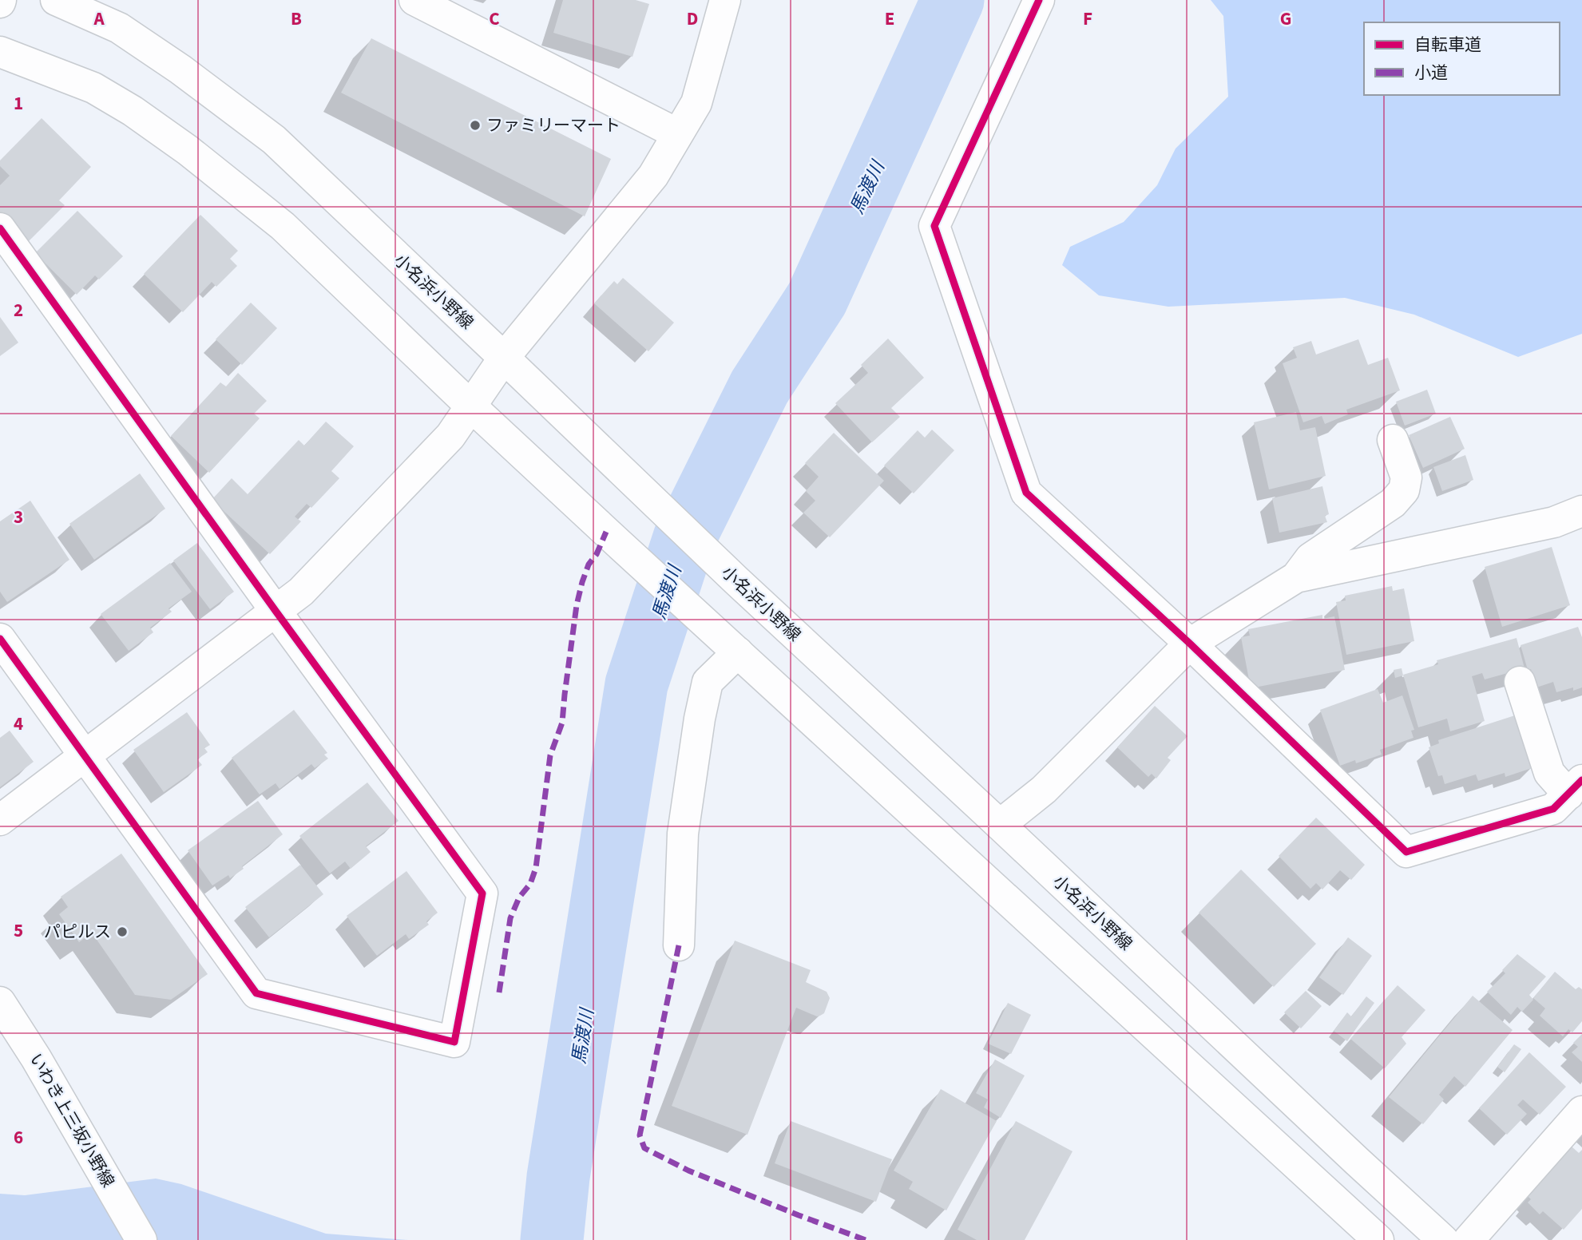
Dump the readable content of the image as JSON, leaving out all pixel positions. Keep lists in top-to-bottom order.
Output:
{
  "streets": {
    "street": ["小名浜小野線", "いわき上三坂小野線"]
  },
  "water": ["馬渡川"],
  "places": ["ファミリーマート", "パピルス"],
  "legend": ["自転車道", "小道"],
  "grid": {
    "columns": [
      "A",
      "B",
      "C",
      "D",
      "E",
      "F",
      "G"
    ],
    "rows": [
      "1",
      "2",
      "3",
      "4",
      "5",
      "6"
    ]
  }
}
